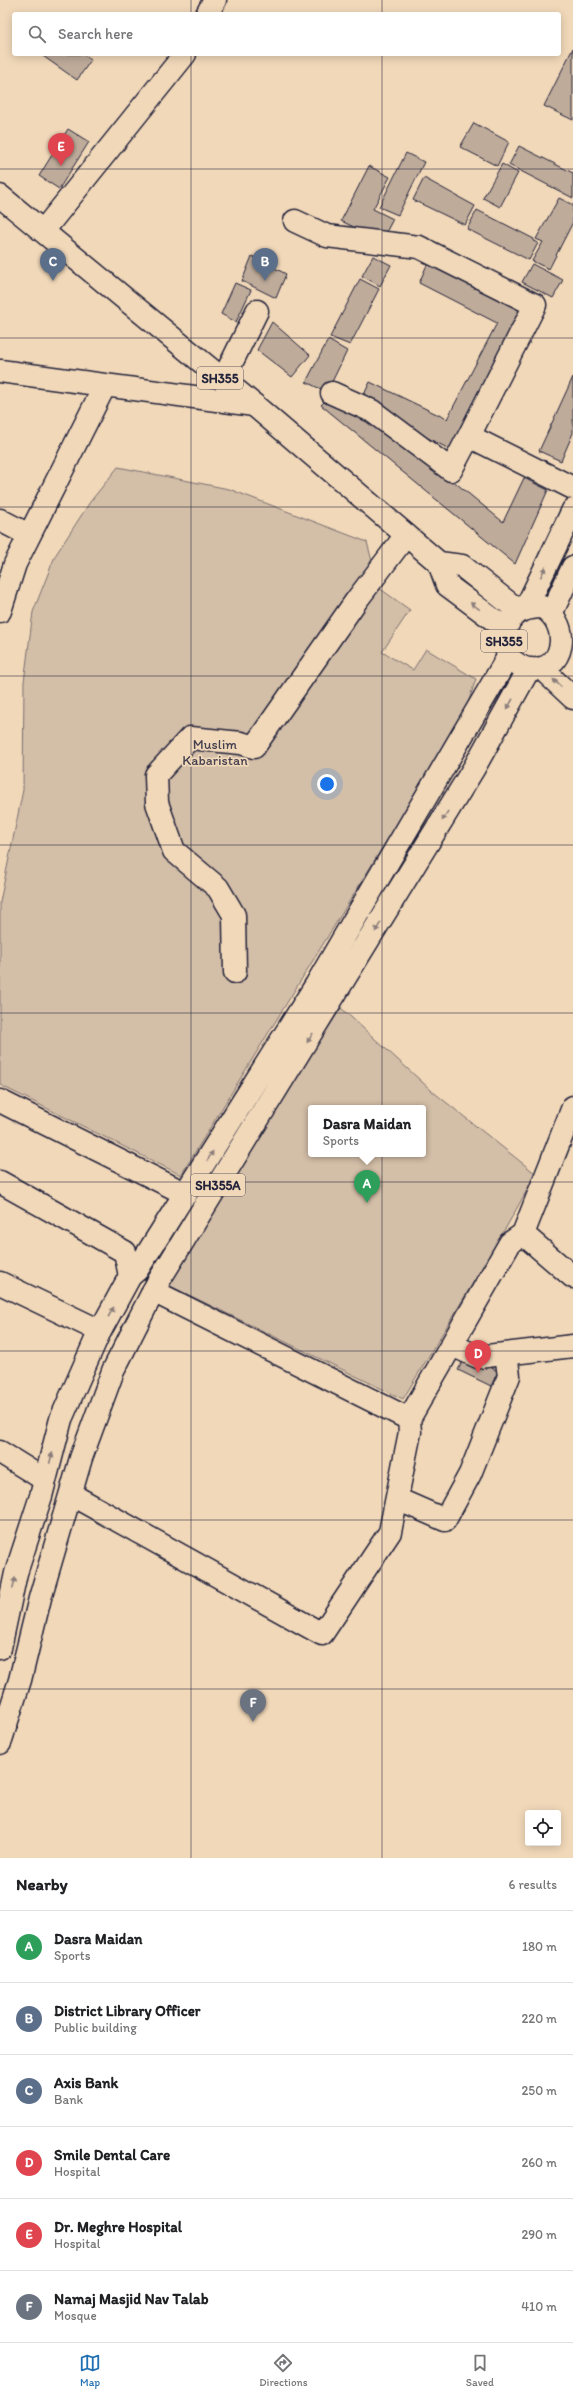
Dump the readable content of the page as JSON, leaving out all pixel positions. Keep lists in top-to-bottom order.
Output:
{
  "streets": {
    "street": ["SH355", "SH355A"]
  },
  "crossings": [
    ["SH355", "SH355A"]
  ],
  "parks": ["Muslim Kabaristan"],
  "page": {
    "search": "Search here",
    "pins": [
      "E",
      "B",
      "C",
      "A",
      "D",
      "F"
    ],
    "popup": ["Dasra Maidan", "Sports"],
    "heading": ["Nearby", "6 results"],
    "list": [
      {
        "mark": "A",
        "name": "Dasra Maidan",
        "note": "Sports",
        "value": "180 m"
      },
      {
        "mark": "B",
        "name": "District Library Officer",
        "note": "Public building",
        "value": "220 m"
      },
      {
        "mark": "C",
        "name": "Axis Bank",
        "note": "Bank",
        "value": "250 m"
      },
      {
        "mark": "D",
        "name": "Smile Dental Care",
        "note": "Hospital",
        "value": "260 m"
      },
      {
        "mark": "E",
        "name": "Dr. Meghre Hospital",
        "note": "Hospital",
        "value": "290 m"
      },
      {
        "mark": "F",
        "name": "Namaj Masjid Nav Talab",
        "note": "Mosque",
        "value": "410 m"
      }
    ],
    "nav": ["Map", "Directions", "Saved"]
  }
}
